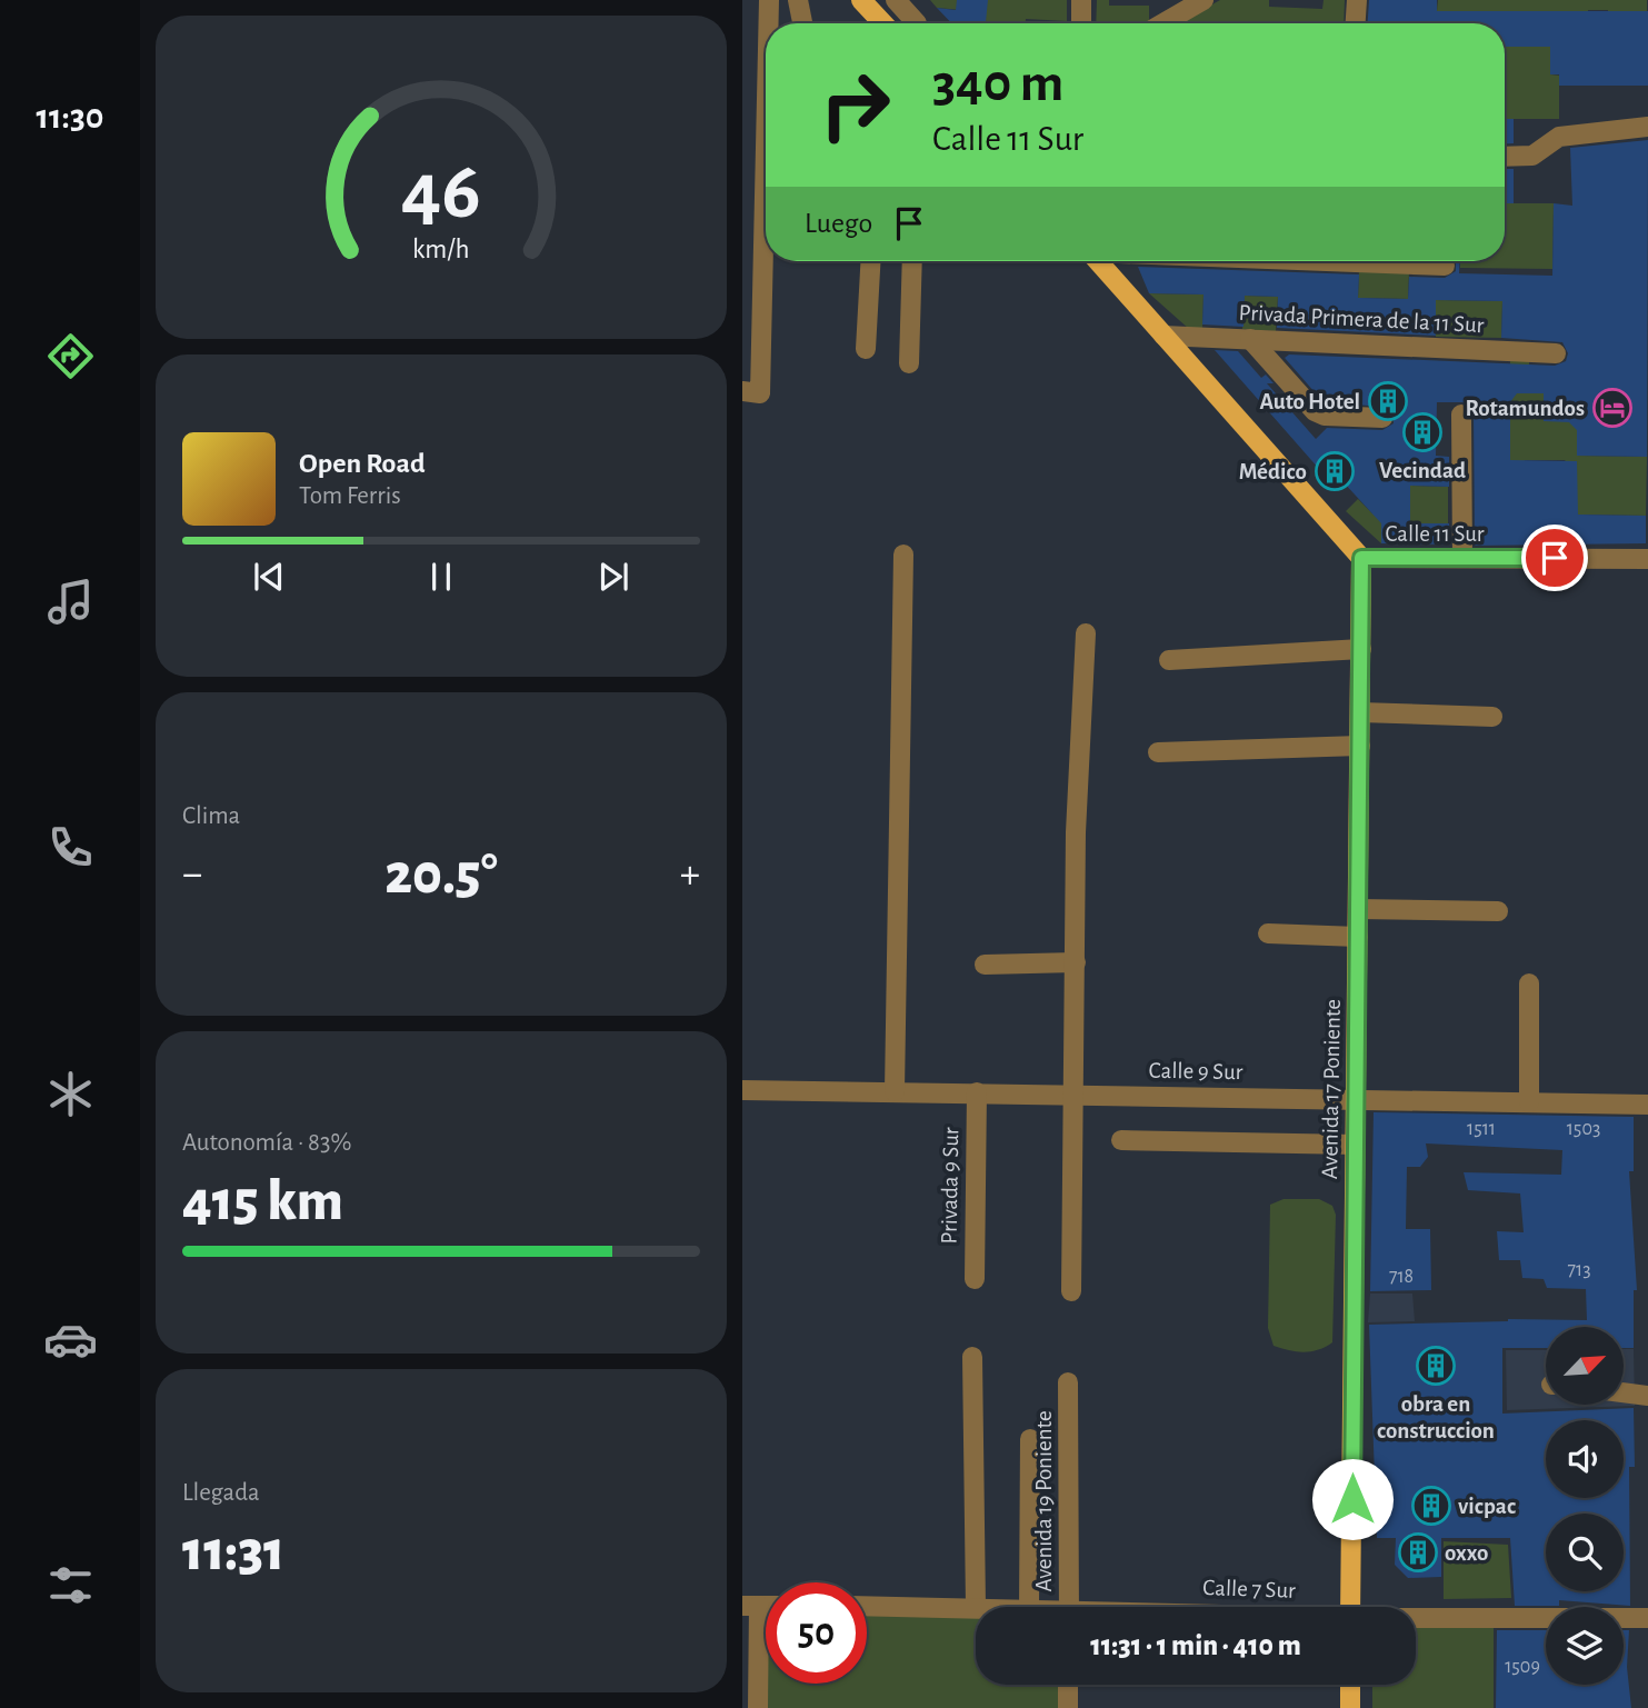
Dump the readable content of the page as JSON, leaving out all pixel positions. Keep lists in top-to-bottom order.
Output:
{
  "streets": {
    "main road": ["Avenida 17 Poniente"],
    "street": [
      "Privada Primera de la 11 Sur",
      "Calle 11 Sur",
      "Calle 9 Sur",
      "Privada 9 Sur",
      "Avenida 19 Poniente",
      "Calle 7 Sur"
    ]
  },
  "crossings": [
    ["Calle 11 Sur", "Avenida 17 Poniente"],
    ["Calle 9 Sur", "Avenida 17 Poniente"],
    ["Calle 9 Sur", "Privada 9 Sur"]
  ],
  "places": {
    "building": [
      "Auto Hotel",
      "Vecindad",
      "Médico",
      "obra en construccion",
      "vicpac",
      "oxxo"
    ],
    "hotel": ["Rotamundos"]
  },
  "house_numbers": [
    "1511",
    "1503",
    "713",
    "718",
    "1509"
  ],
  "north": "top right",
  "page": {
    "tabs": "11:30",
    "turn": ["340 m", "Calle 11 Sur"],
    "then": "Luego",
    "song": ["Open Road", "Tom Ferris"],
    "tile": [
      "Clima",
      ["Autonomía · 83%", "415 km"],
      ["Llegada", "11:31"]
    ],
    "heat": ["−", "20.5°", "+"],
    "limit": "50",
    "trip": "11:31 · 1 min · 410 m",
    "gauge": ["46", "km/h"]
  }
}
